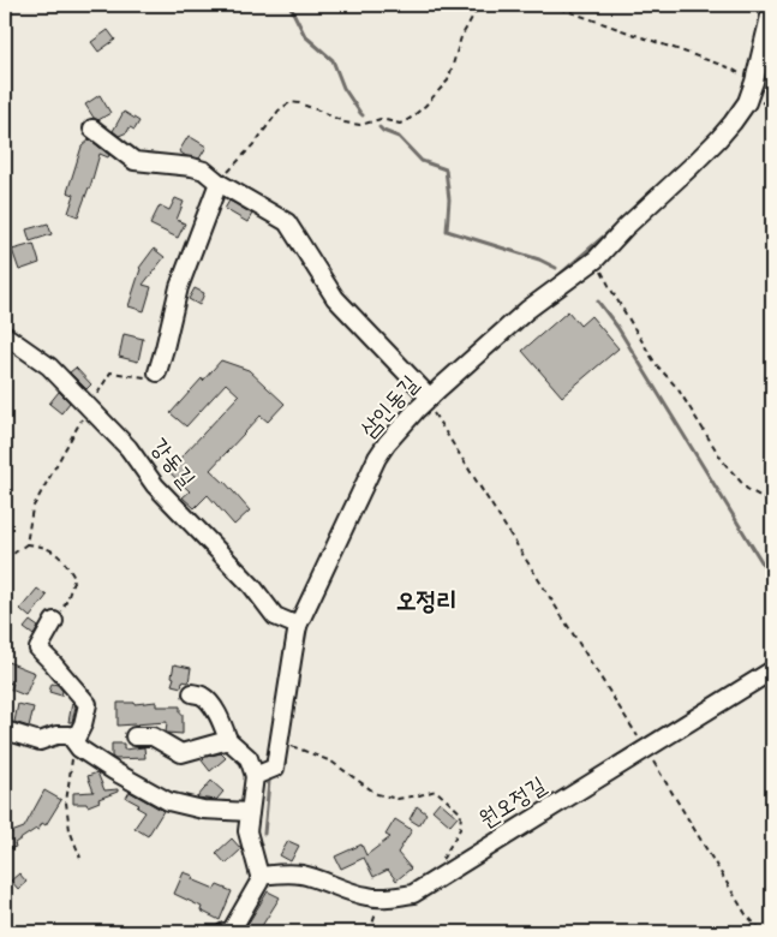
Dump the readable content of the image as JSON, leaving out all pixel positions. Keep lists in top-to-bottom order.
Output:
{
  "streets": {
    "street": ["삼인동길", "강동길", "원오정길"]
  },
  "crossings": [
    ["삼인동길", "강동길"]
  ],
  "districts": ["오정리"]
}
